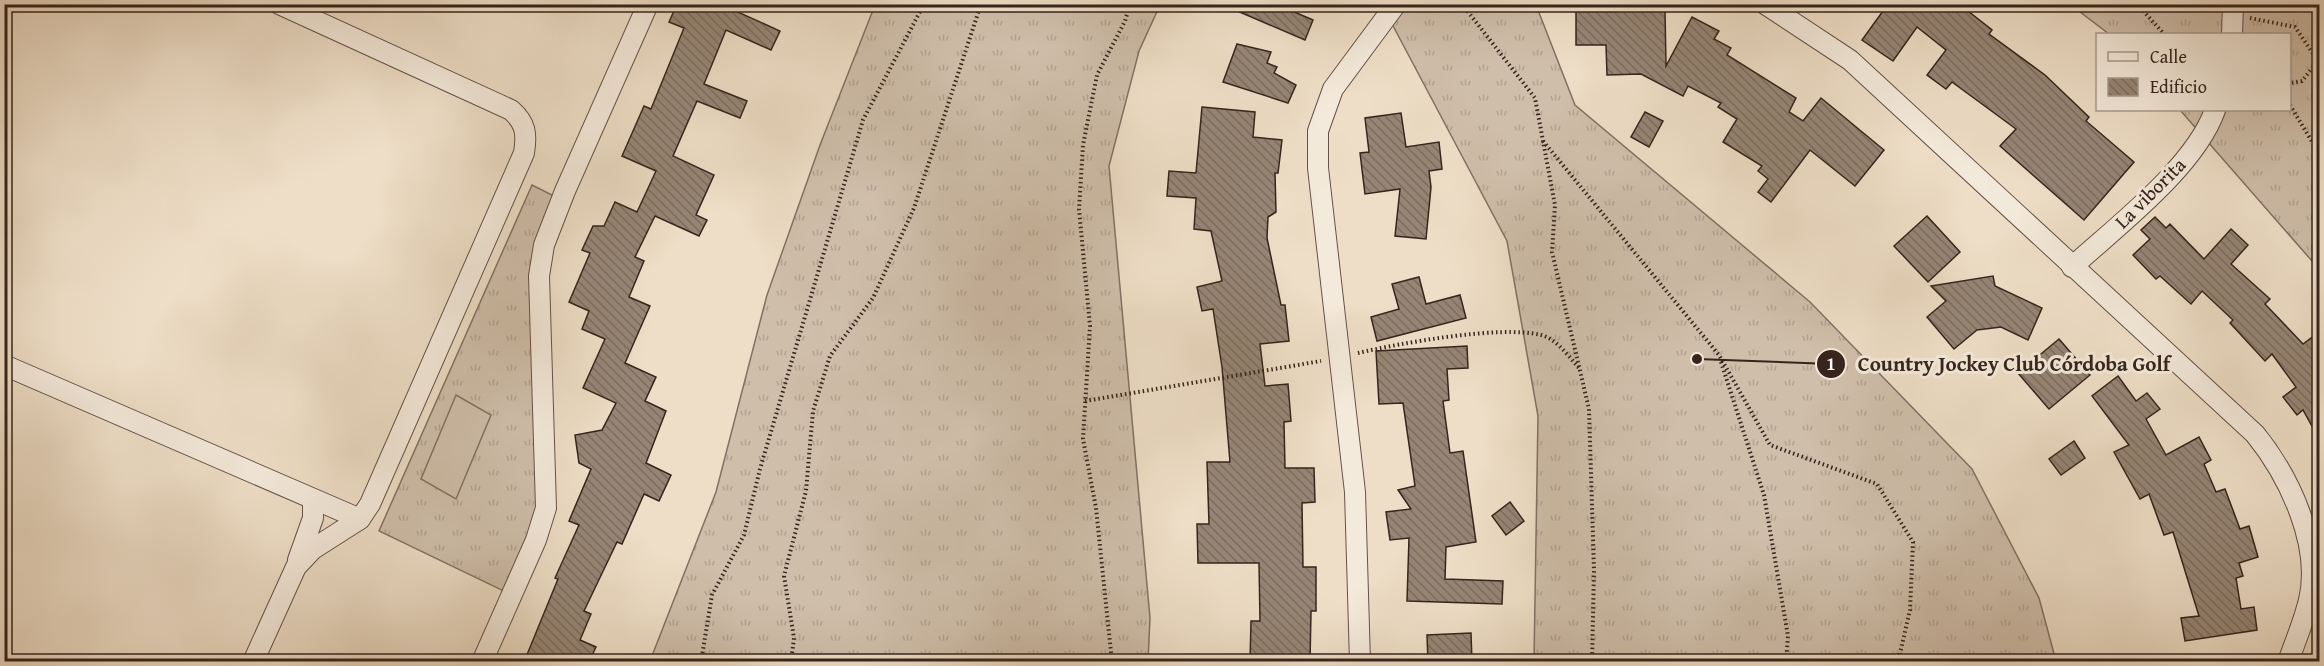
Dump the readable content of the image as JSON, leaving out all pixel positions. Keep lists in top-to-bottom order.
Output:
{
  "streets": {
    "street": ["La viborita"]
  },
  "places": ["Country Jockey Club Córdoba Golf"],
  "legend": ["Calle", "Edificio"]
}
